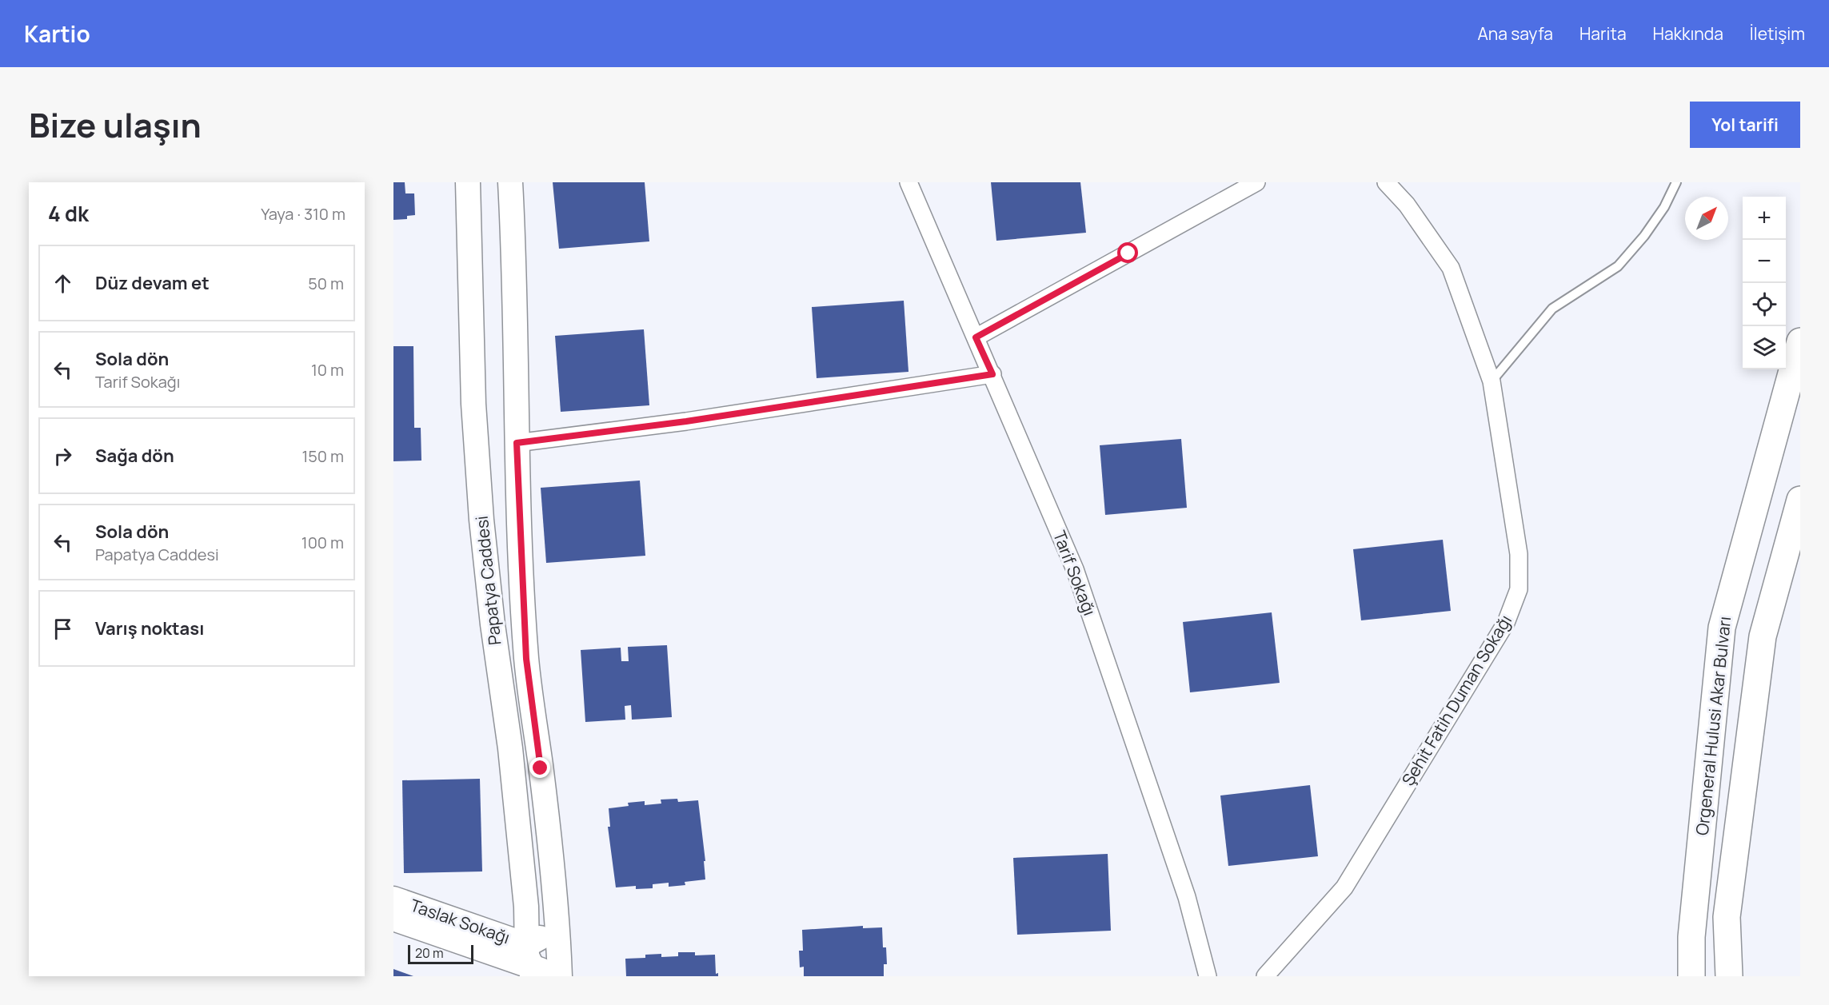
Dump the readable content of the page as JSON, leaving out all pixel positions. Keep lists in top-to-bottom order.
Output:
{
  "streets": {
    "main road": ["Orgeneral Hulusi Akar Bulvarı"],
    "street": [
      "Tarif Sokağı",
      "Papatya Caddesi",
      "Şehit Fatih Duman Sokağı",
      "Taslak Sokağı"
    ]
  },
  "crossings": [
    ["Papatya Caddesi", "Taslak Sokağı"]
  ],
  "scale_bar": "20 m",
  "north": "top right",
  "page": {
    "header": "Kartio",
    "nav": [
      "Ana sayfa",
      "Harita",
      "Hakkında",
      "İletişim"
    ],
    "title": "Bize ulaşın",
    "buttons": "Yol tarifi",
    "heading": ["4 dk", "Yaya · 310 m"],
    "map_buttons": ["+", "−"],
    "list": [
      ["Düz devam et", "50 m"],
      ["Sola dön", "Tarif Sokağı", "10 m"],
      ["Sağa dön", "150 m"],
      ["Sola dön", "Papatya Caddesi", "100 m"],
      "Varış noktası"
    ],
    "scale": "20 m"
  }
}
